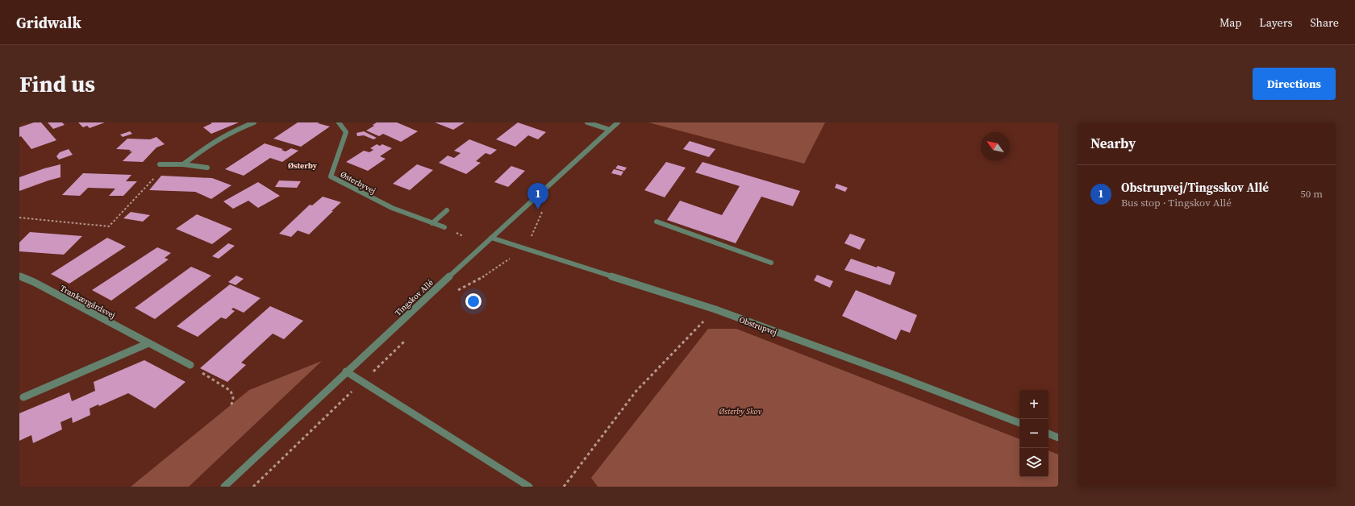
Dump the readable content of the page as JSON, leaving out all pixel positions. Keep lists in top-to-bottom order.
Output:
{
  "streets": {
    "street": [
      "Østerbyvej",
      "Tingskov Allé",
      "Trankærgårdsvej",
      "Obstrupvej"
    ]
  },
  "crossings": [
    ["Tingskov Allé", "Obstrupvej"]
  ],
  "districts": ["Østerby"],
  "parks": ["Østerby Skov"],
  "north": "top left",
  "page": {
    "header": "Gridwalk",
    "nav": ["Map", "Layers", "Share"],
    "buttons": "Directions",
    "title": "Find us",
    "heading": "Nearby",
    "list": [
      {
        "mark": "1",
        "name": "Obstrupvej/Tingsskov Allé",
        "note": "Bus stop · Tingskov Allé",
        "value": "50 m"
      }
    ],
    "pins": "1",
    "map_buttons": ["+", "−"]
  }
}
